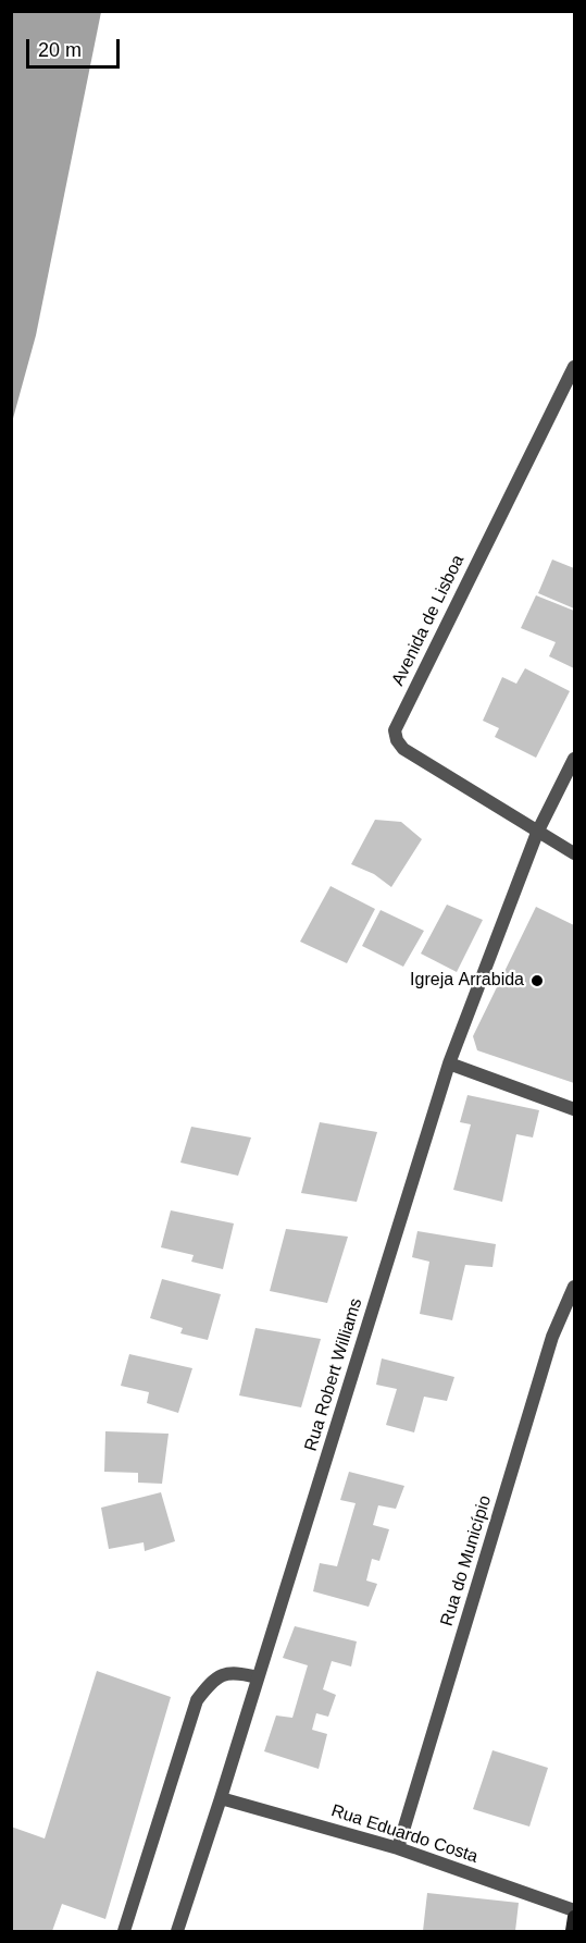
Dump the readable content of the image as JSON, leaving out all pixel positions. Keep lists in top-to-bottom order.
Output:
{
  "streets": {
    "street": [
      "Avenida de Lisboa",
      "Rua Robert Williams",
      "Rua do Município",
      "Rua Eduardo Costa"
    ]
  },
  "crossings": [
    ["Avenida de Lisboa", "Rua Robert Williams"],
    ["Rua Robert Williams", "Rua Eduardo Costa"],
    ["Rua do Município", "Rua Eduardo Costa"]
  ],
  "places": ["Igreja Arrabida"],
  "scale_bar": "20 m"
}
